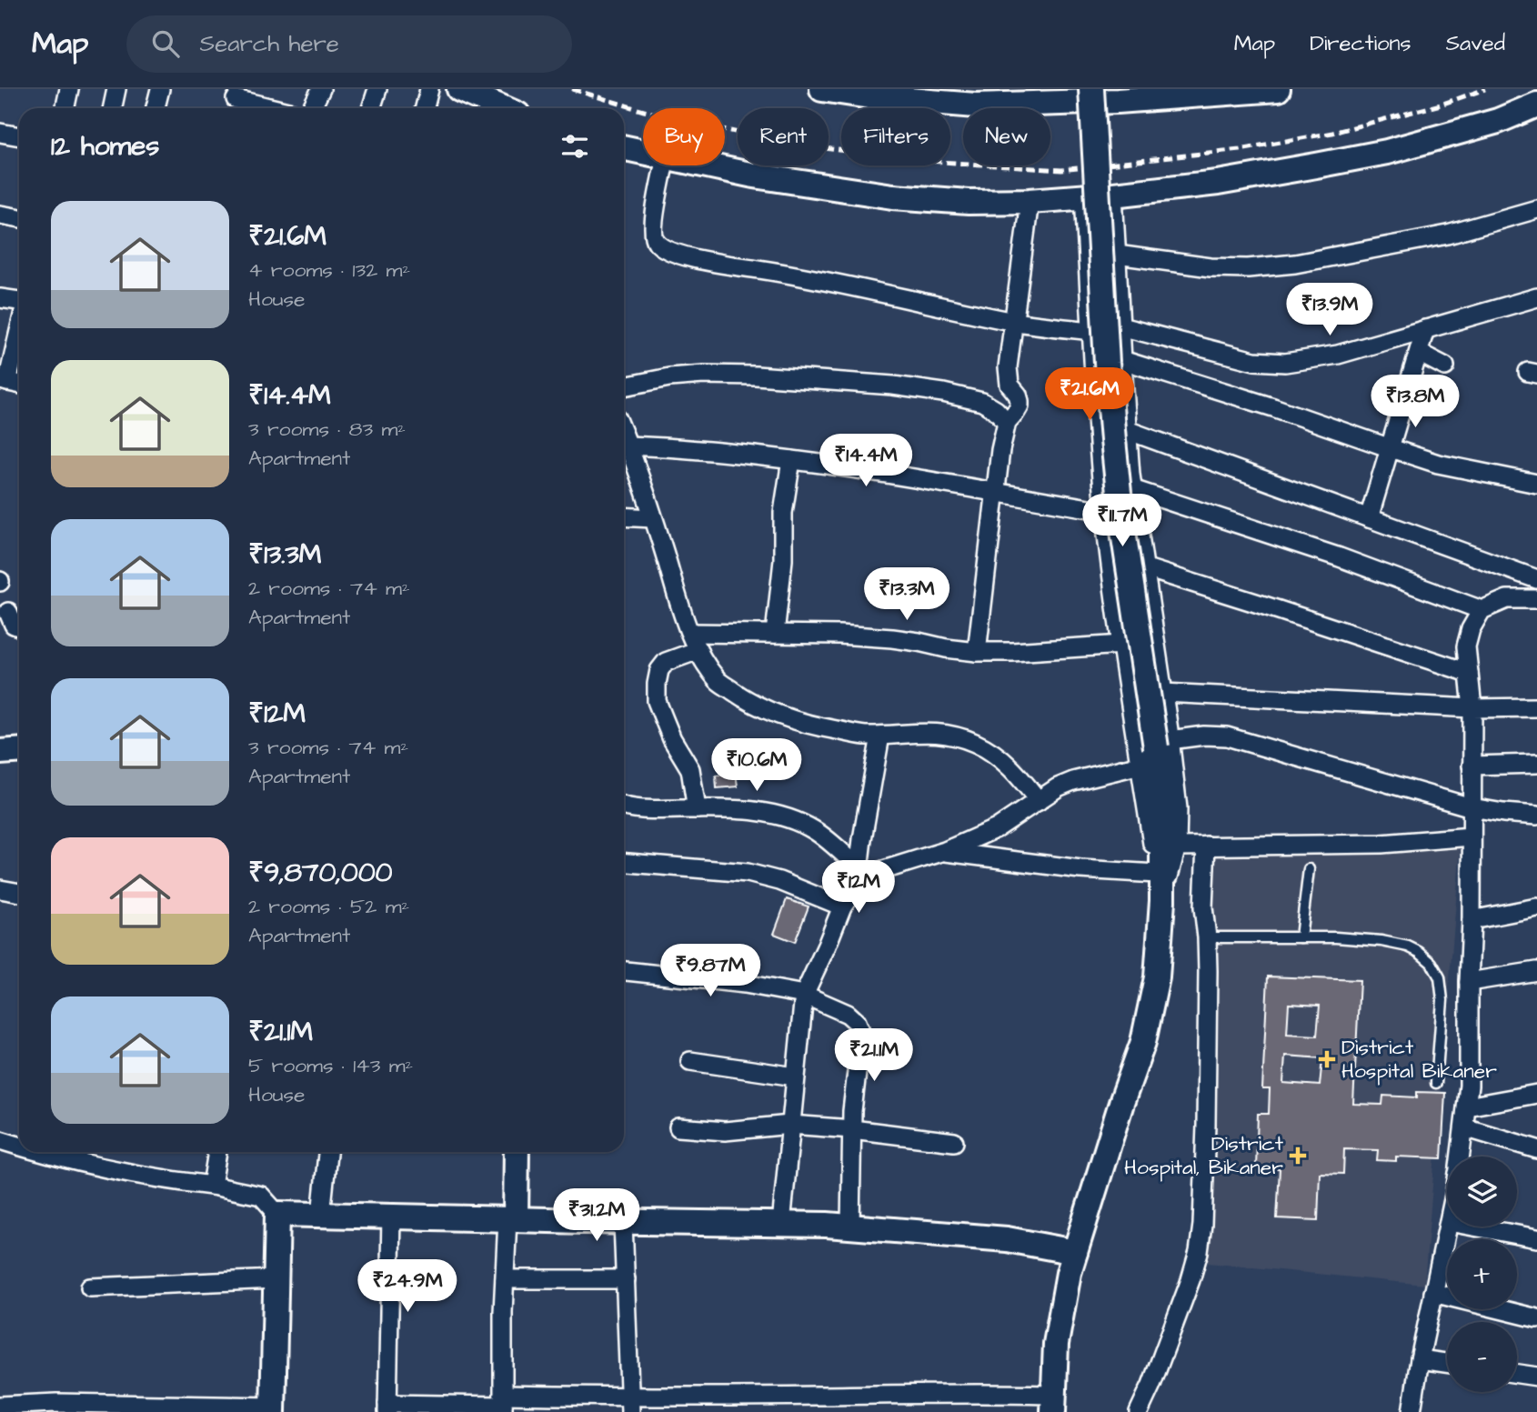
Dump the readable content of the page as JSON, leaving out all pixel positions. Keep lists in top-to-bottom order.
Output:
{
  "places": {
    "health": ["District Hospital Bikaner", "District Hospital, Bikaner"]
  },
  "page": {
    "header": "Map",
    "search": "Search here",
    "nav": ["Map", "Directions", "Saved"],
    "chip": [
      "Buy",
      "Rent",
      "Filters",
      "New"
    ],
    "heading": "12 homes",
    "list": [
      {
        "name": "₹21.6M",
        "note": "4 rooms · 132 m² · House"
      },
      {
        "name": "₹14.4M",
        "note": "3 rooms · 83 m² · Apartment"
      },
      {
        "name": "₹13.3M",
        "note": "2 rooms · 74 m² · Apartment"
      },
      {
        "name": "₹12M",
        "note": "3 rooms · 74 m² · Apartment"
      },
      {
        "name": "₹9,870,000",
        "note": "2 rooms · 52 m² · Apartment"
      },
      {
        "name": "₹21.1M",
        "note": "5 rooms · 143 m² · House"
      }
    ],
    "price": [
      "₹13.9M",
      "₹21.6M",
      "₹13.8M",
      "₹14.4M",
      "₹11.7M",
      "₹13.3M",
      "₹10.6M",
      "₹12M",
      "₹9.87M",
      "₹21.1M",
      "₹31.2M",
      "₹24.9M"
    ],
    "map_buttons": ["+", "−"]
  }
}
